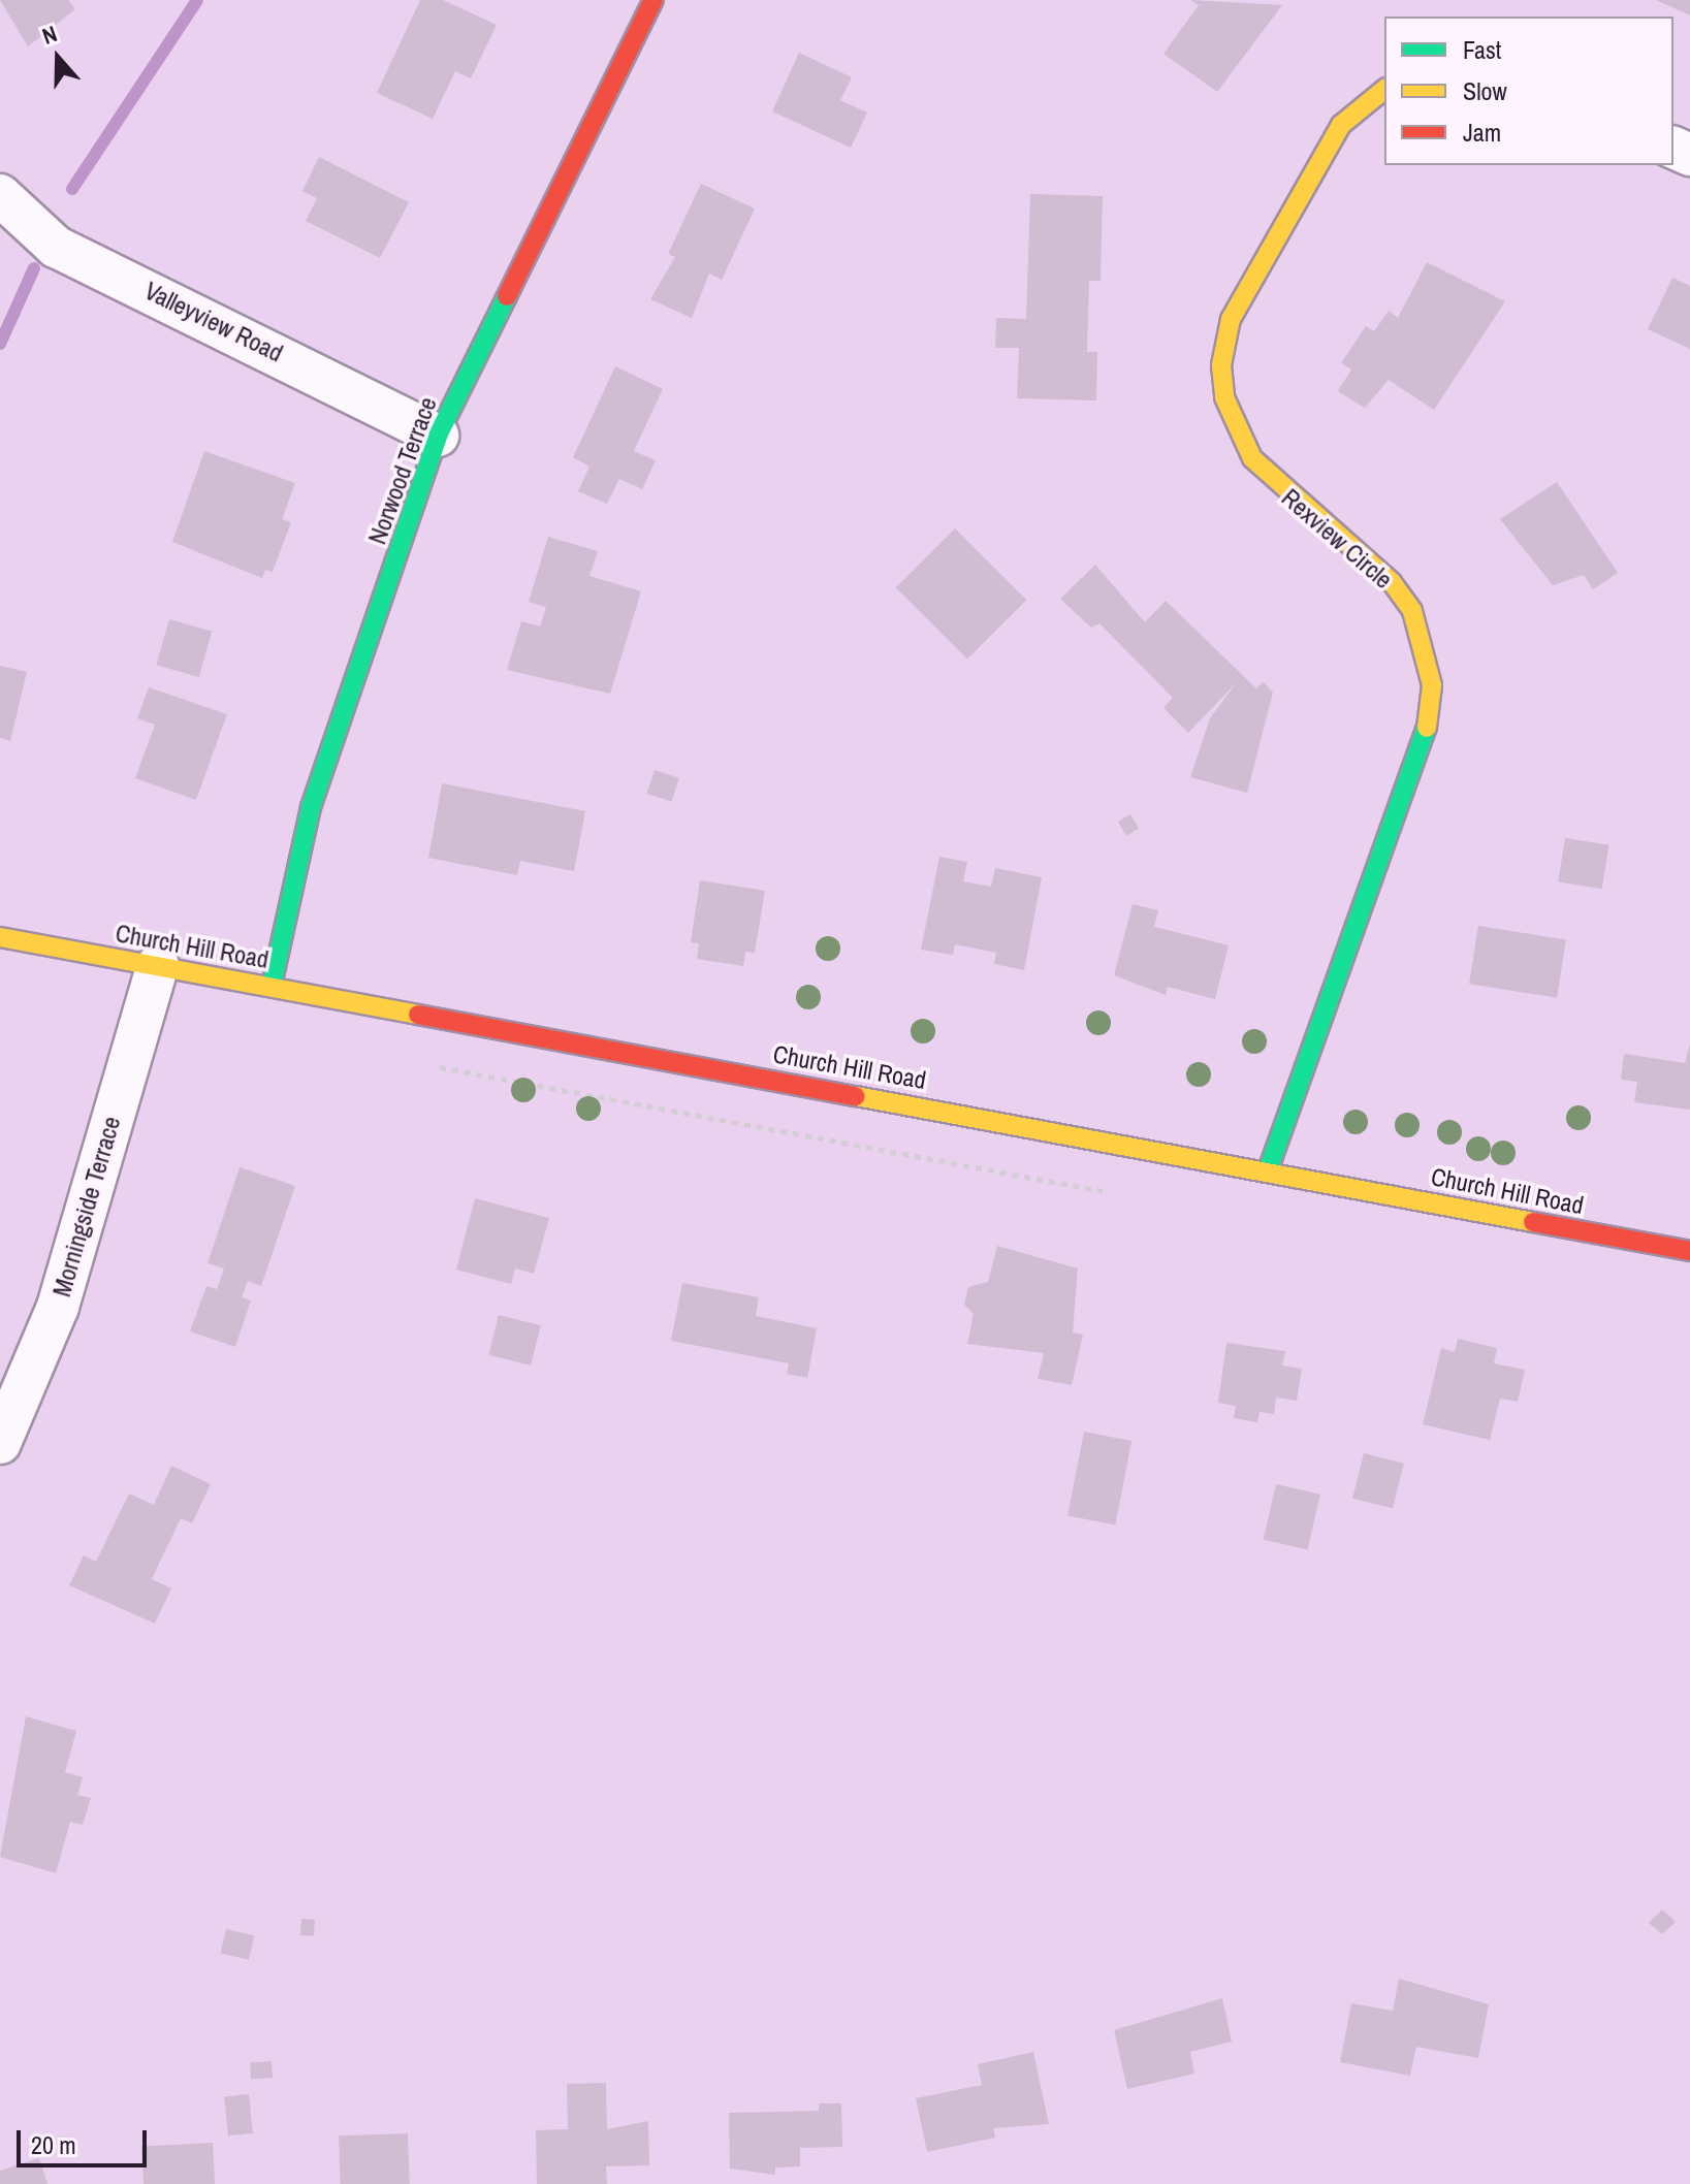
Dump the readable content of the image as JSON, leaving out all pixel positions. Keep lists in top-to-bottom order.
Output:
{
  "streets": {
    "street": [
      "Valleyview Road",
      "Norwood Terrace",
      "Rexview Circle",
      "Church Hill Road",
      "Morningside Terrace"
    ]
  },
  "crossings": [
    ["Valleyview Road", "Norwood Terrace"],
    ["Norwood Terrace", "Church Hill Road"],
    ["Rexview Circle", "Church Hill Road"],
    ["Church Hill Road", "Morningside Terrace"]
  ],
  "legend": ["Fast", "Slow", "Jam"],
  "scale_bar": "20 m",
  "north": "top"
}
